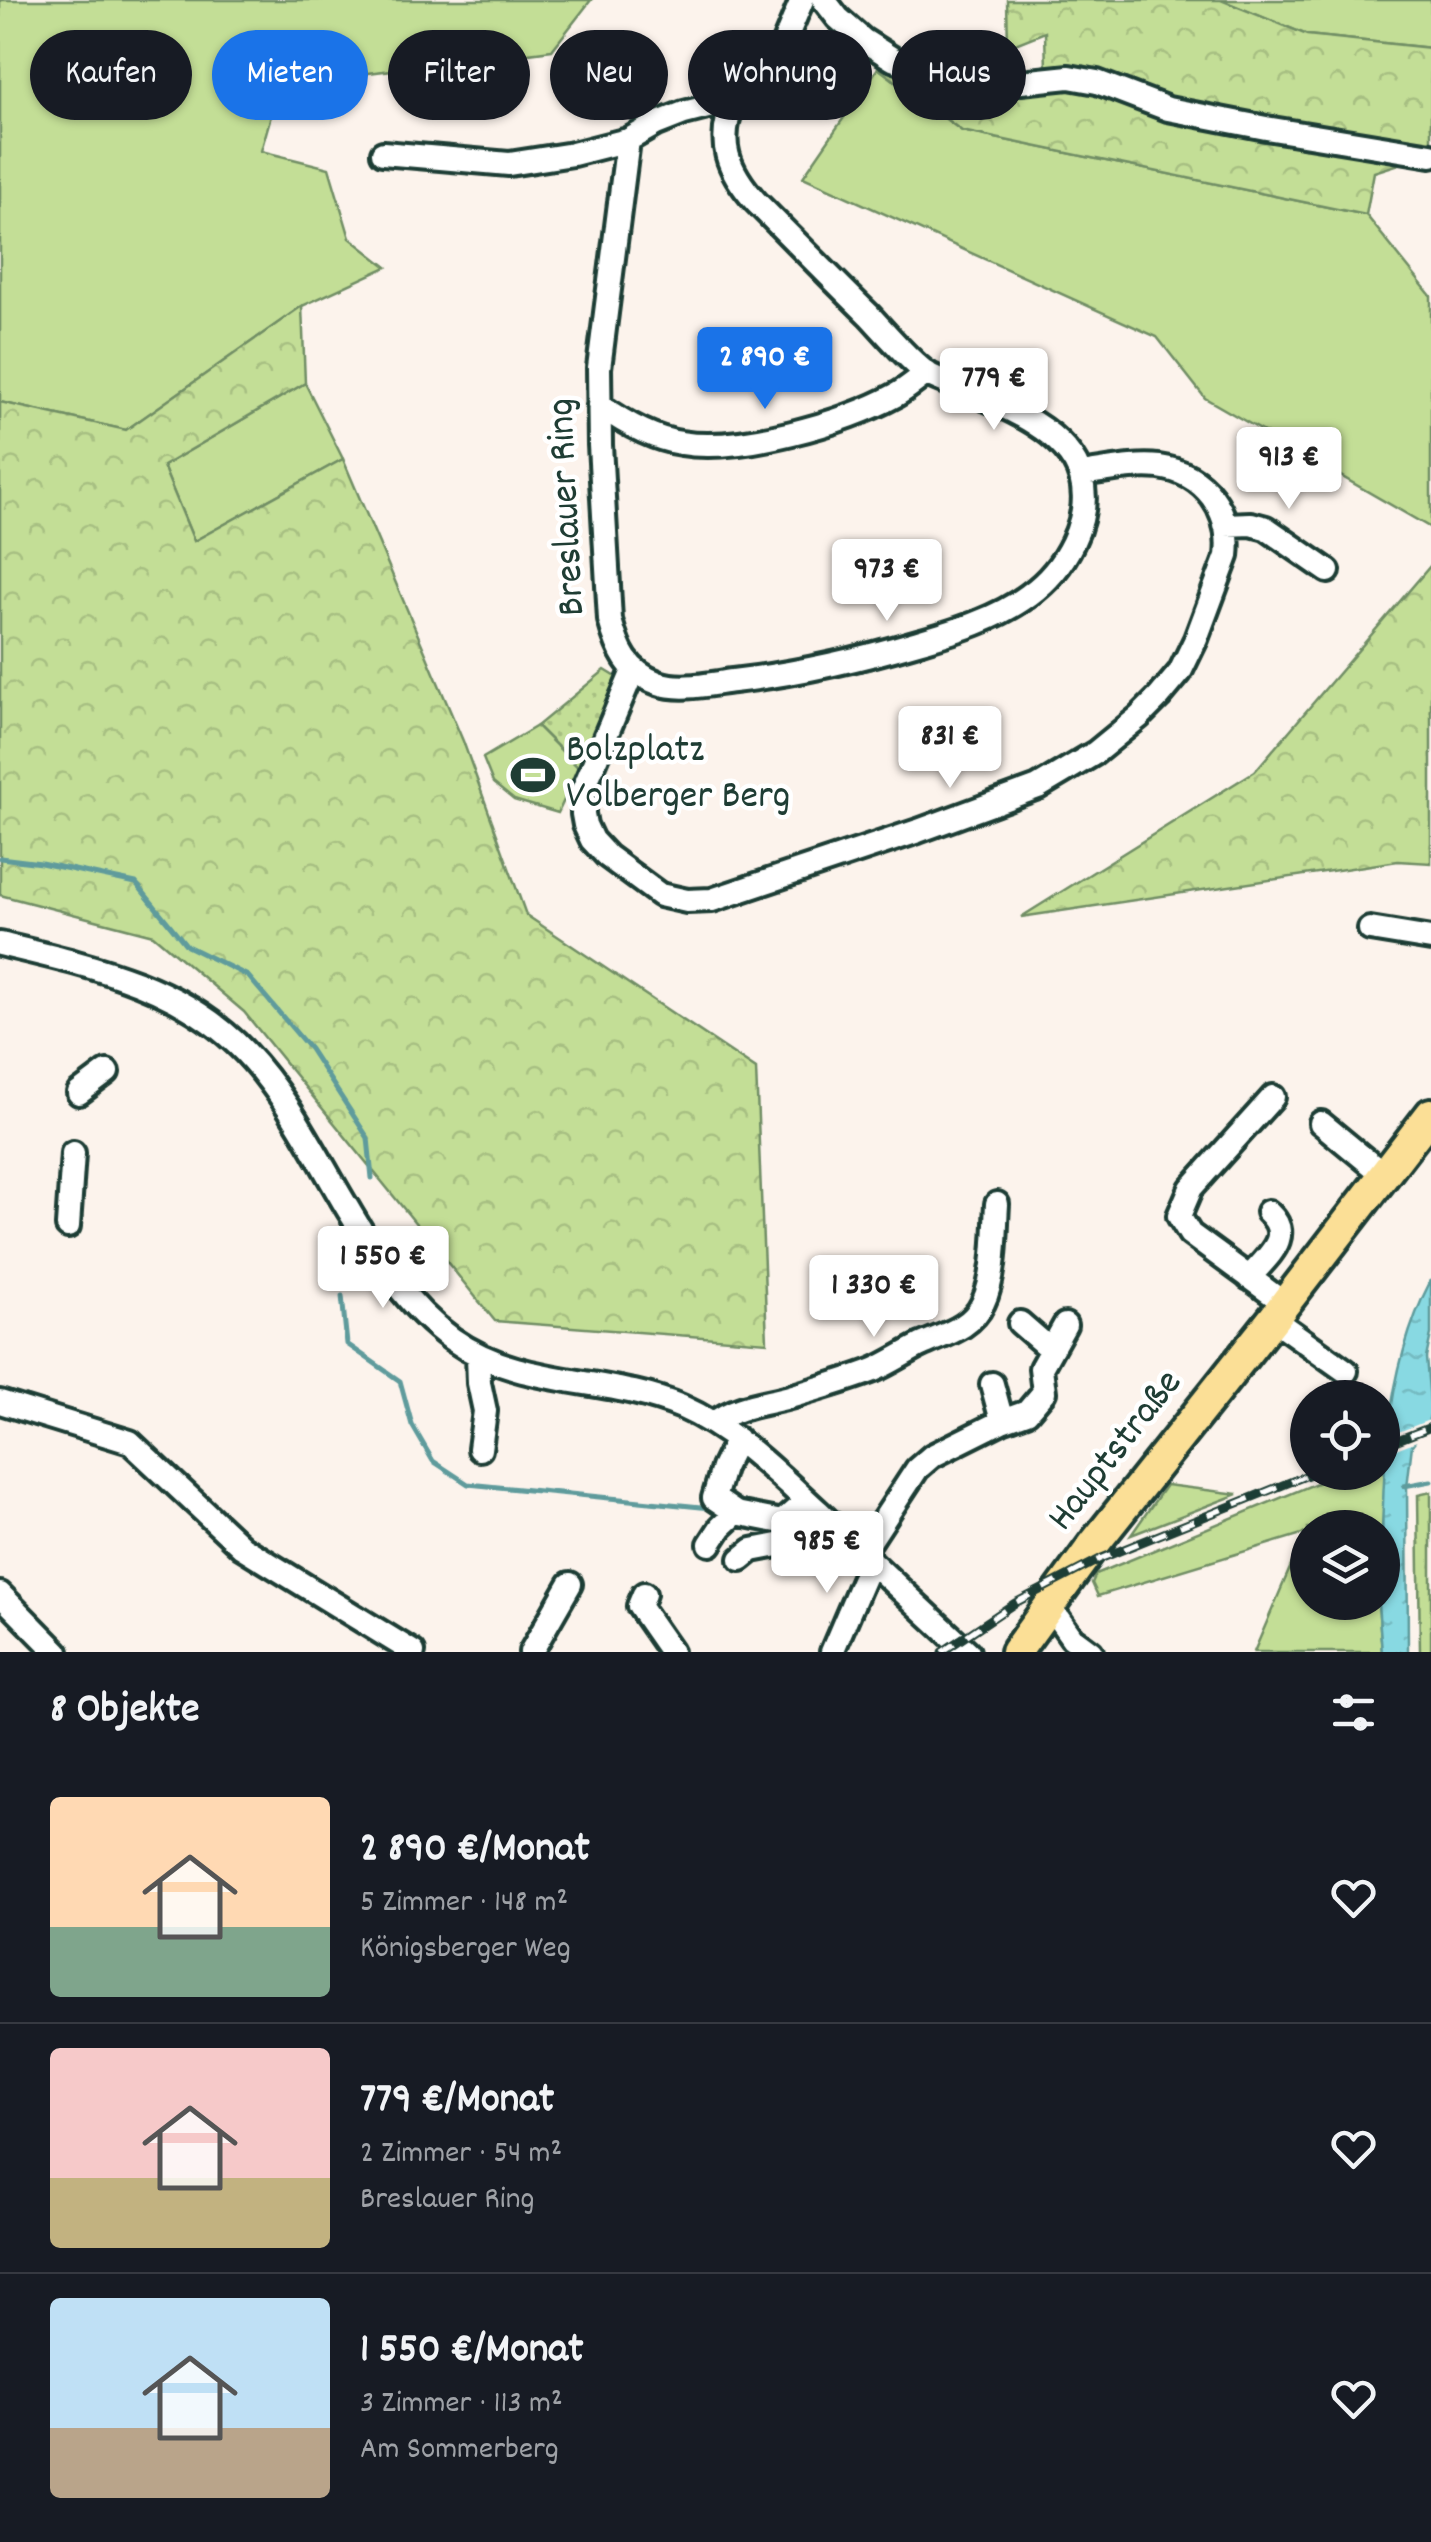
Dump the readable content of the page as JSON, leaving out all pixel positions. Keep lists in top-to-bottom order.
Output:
{
  "streets": {
    "main road": ["Hauptstraße"],
    "street": ["Breslauer Ring"]
  },
  "places": {
    "sports": ["Bolzplatz Volberger Berg"]
  },
  "page": {
    "chip": [
      "Kaufen",
      "Mieten",
      "Filter",
      "Neu",
      "Wohnung",
      "Haus"
    ],
    "price": [
      "2 890 €",
      "779 €",
      "913 €",
      "973 €",
      "831 €",
      "1 550 €",
      "1 330 €",
      "985 €"
    ],
    "heading": "8 Objekte",
    "list": [
      {
        "name": "2 890 €/Monat",
        "note": "5 Zimmer · 148 m² · Königsberger Weg"
      },
      {
        "name": "779 €/Monat",
        "note": "2 Zimmer · 54 m² · Breslauer Ring"
      },
      {
        "name": "1 550 €/Monat",
        "note": "3 Zimmer · 113 m² · Am Sommerberg"
      }
    ]
  }
}
